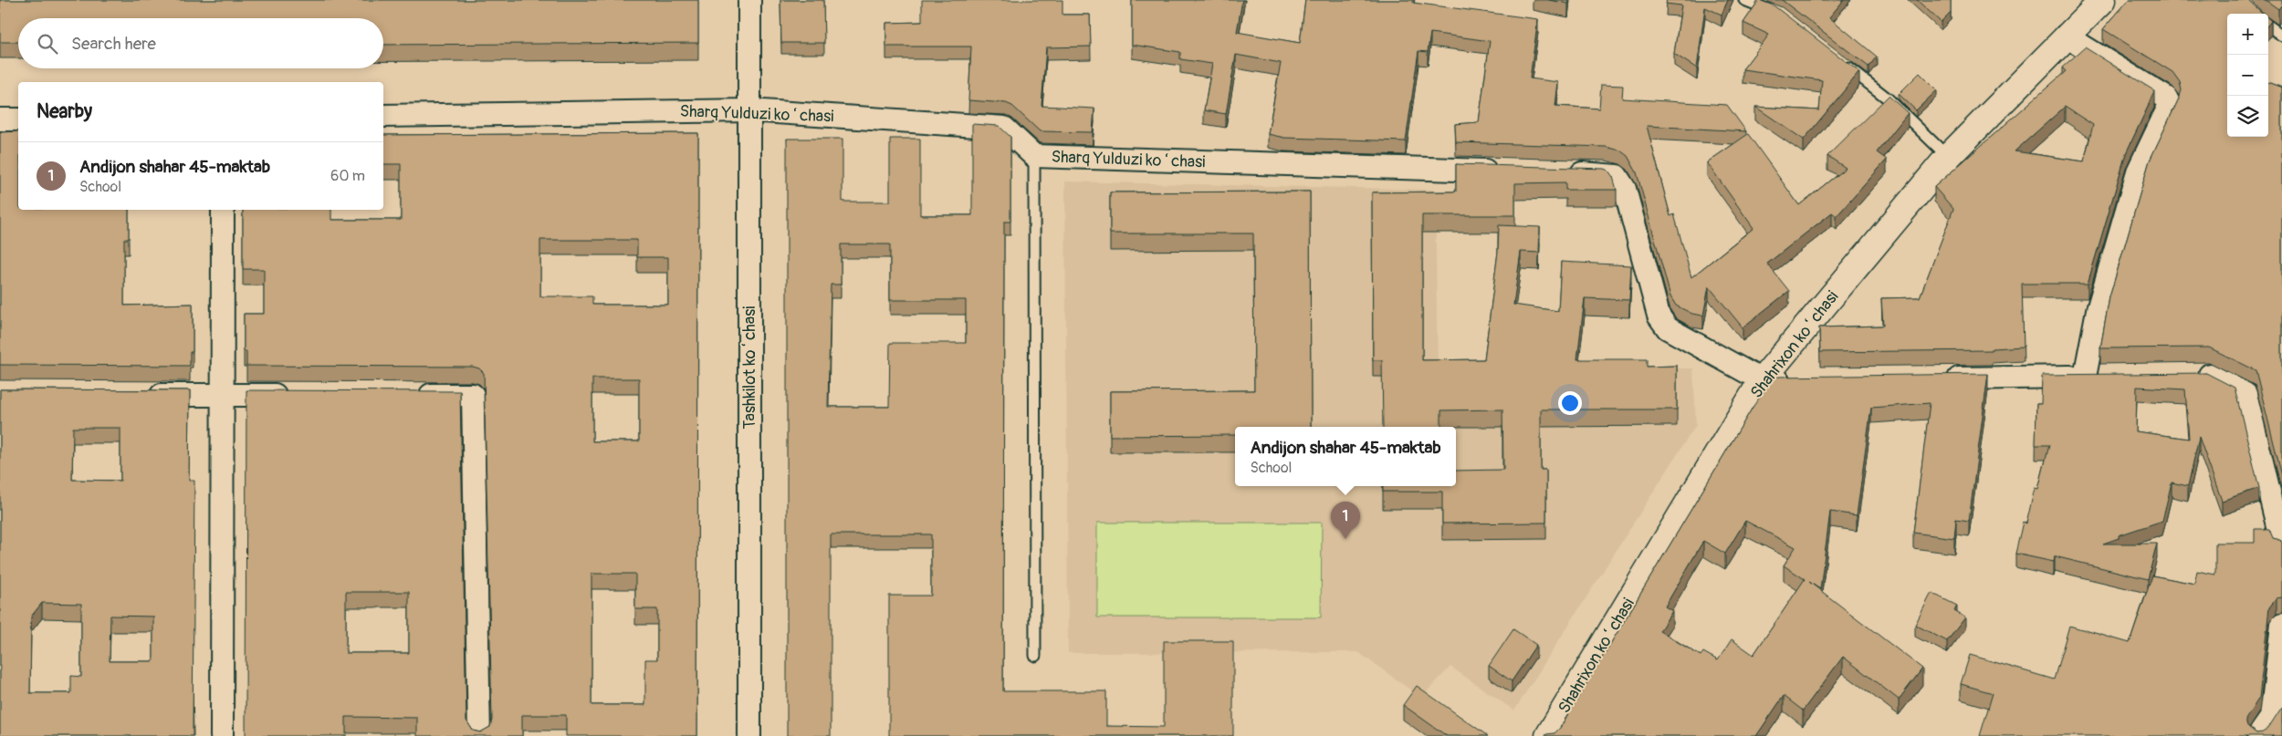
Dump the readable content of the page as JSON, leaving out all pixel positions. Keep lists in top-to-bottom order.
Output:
{
  "streets": {
    "street": ["Sharq Yulduzi koʻchasi", "Shahrixon koʻchasi", "Tashkilot koʻchasi"]
  },
  "crossings": [
    ["Sharq Yulduzi koʻchasi", "Tashkilot koʻchasi"]
  ],
  "page": {
    "map_buttons": ["+", "−"],
    "search": "Search here",
    "heading": "Nearby",
    "list": [
      {
        "mark": "1",
        "name": "Andijon shahar 45-maktab",
        "note": "School",
        "value": "60 m"
      }
    ],
    "popup": ["Andijon shahar 45-maktab", "School"],
    "pins": "1"
  }
}
